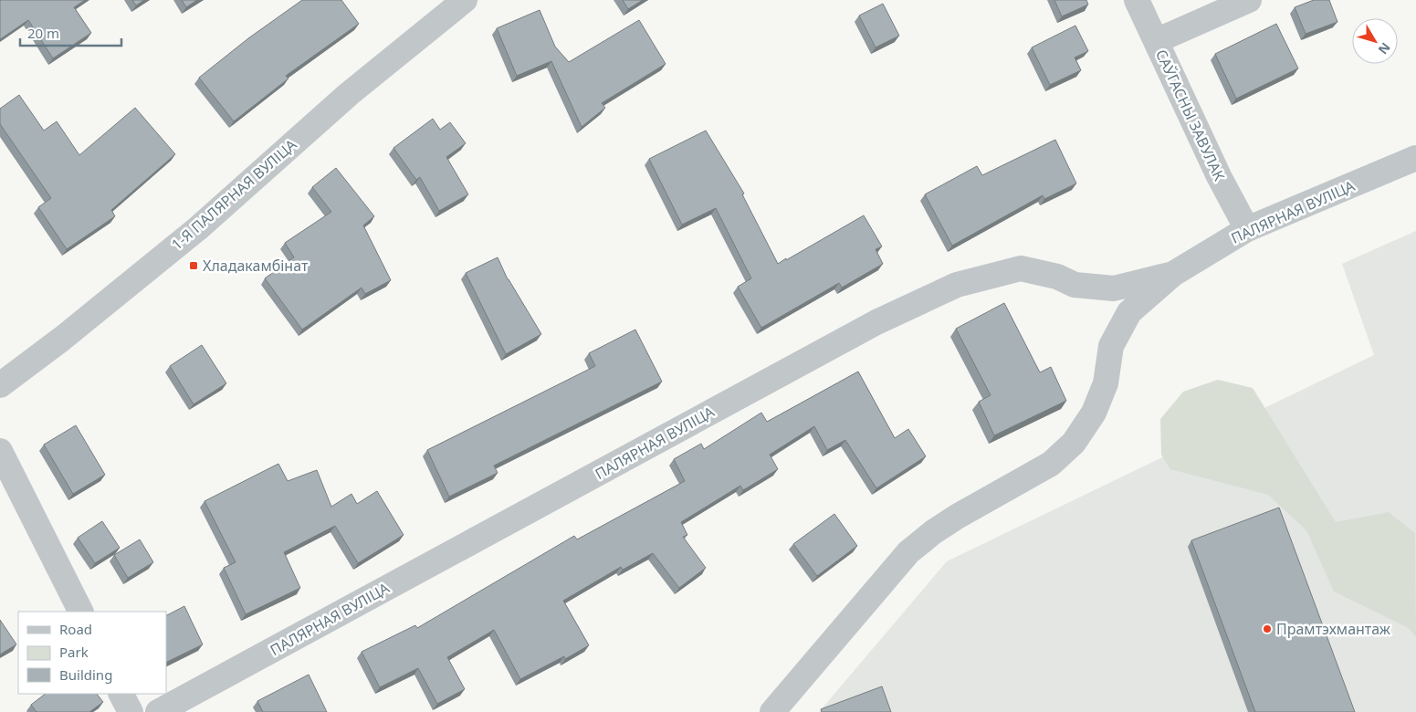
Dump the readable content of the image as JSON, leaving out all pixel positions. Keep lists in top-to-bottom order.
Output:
{
  "streets": {
    "street": ["САЎГАСНЫ ЗАВУЛАК", "1-Я ПАЛЯРНАЯ ВУЛІЦА", "ПАЛЯРНАЯ ВУЛІЦА"]
  },
  "crossings": [
    ["САЎГАСНЫ ЗАВУЛАК", "ПАЛЯРНАЯ ВУЛІЦА"]
  ],
  "places": {
    "transit": ["Хладакамбінат"],
    "other": ["Прамтэхмантаж"]
  },
  "legend": ["Road", "Park", "Building"],
  "scale_bar": "20 m",
  "north": "bottom right"
}
